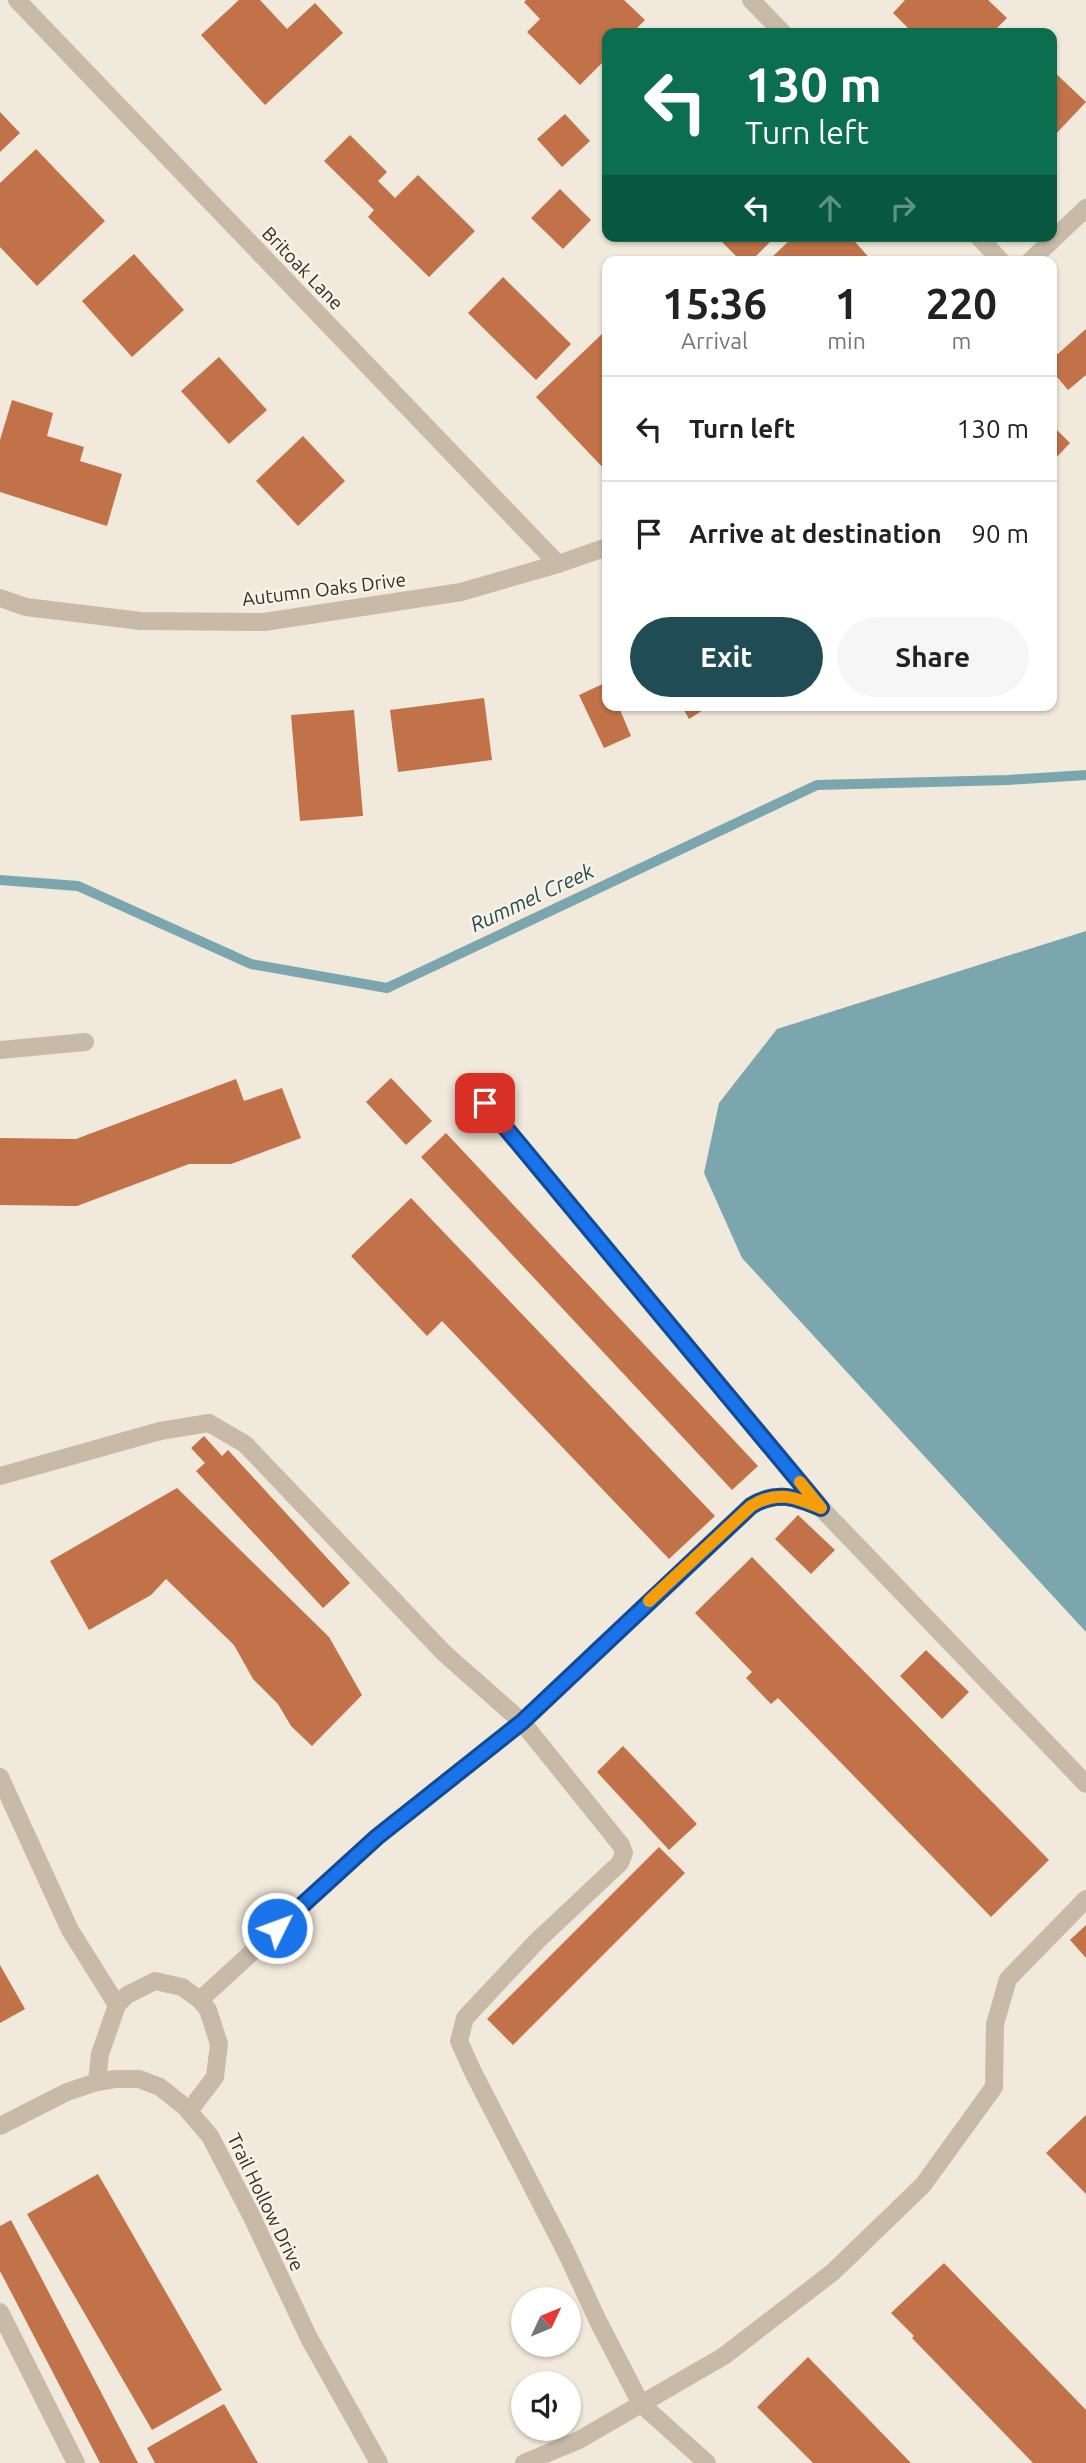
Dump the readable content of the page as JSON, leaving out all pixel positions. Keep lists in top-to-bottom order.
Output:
{
  "streets": {
    "street": ["Britoak Lane", "Autumn Oaks Drive", "Trail Hollow Drive"]
  },
  "crossings": [
    ["Britoak Lane", "Autumn Oaks Drive"]
  ],
  "water": ["Rummel Creek"],
  "north": "top right",
  "page": {
    "turn": ["130 m", "Turn left"],
    "eta": [
      "15:36",
      "Arrival",
      "1",
      "min",
      "220",
      "m"
    ],
    "list": [
      {
        "name": "Turn left",
        "value": "130 m"
      },
      {
        "name": "Arrive at destination",
        "value": "90 m"
      }
    ],
    "buttons": ["Exit", "Share"]
  }
}
